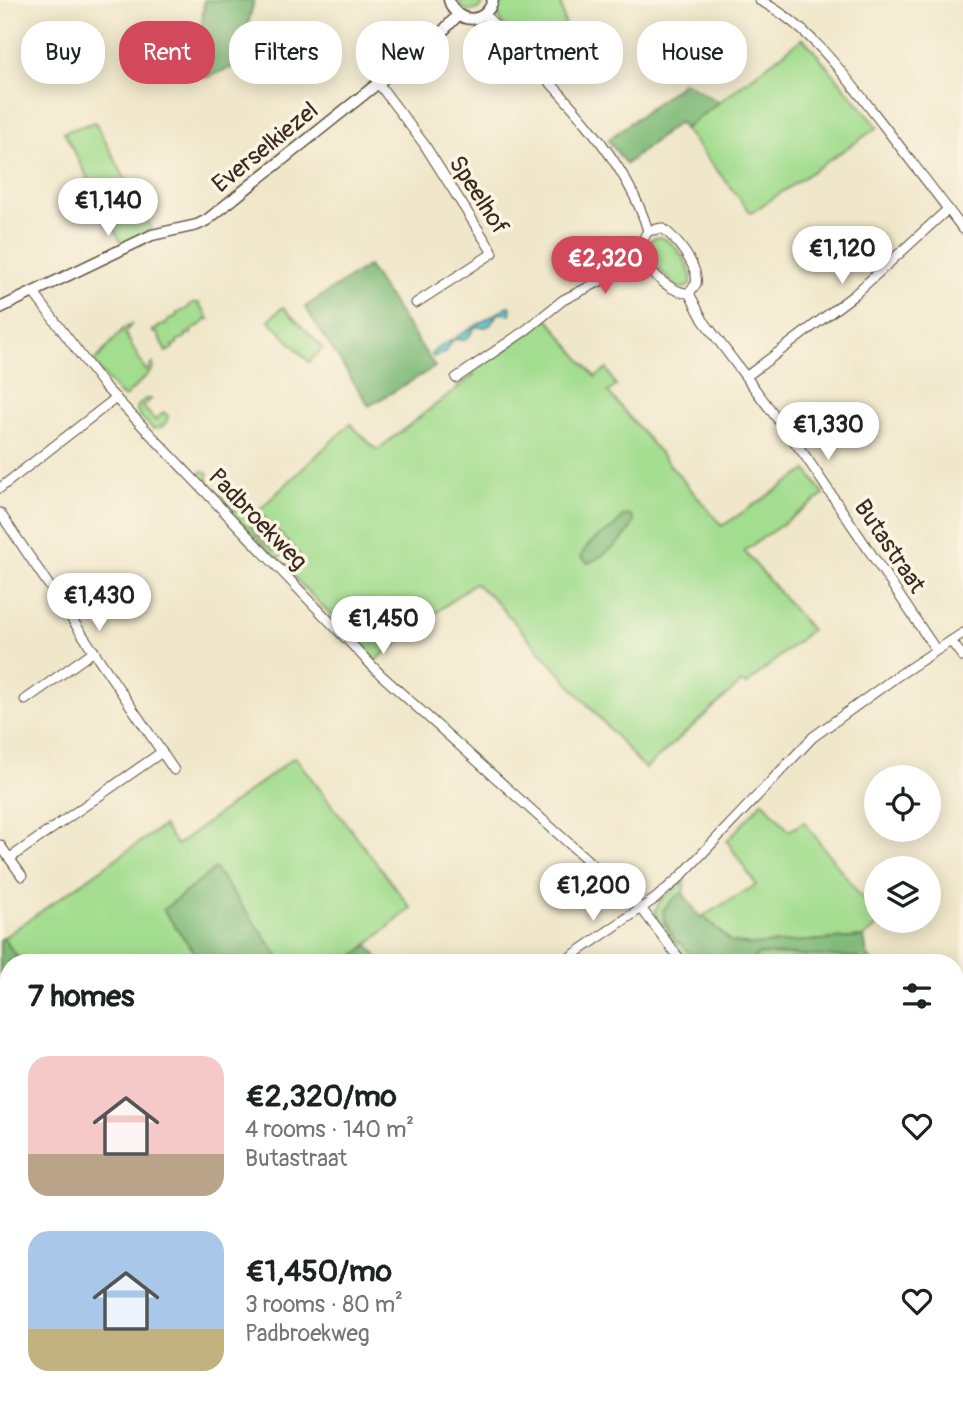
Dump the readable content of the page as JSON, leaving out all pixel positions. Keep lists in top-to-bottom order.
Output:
{
  "streets": {
    "street": [
      "Everselkiezel",
      "Speelhof",
      "Padbroekweg",
      "Butastraat"
    ]
  },
  "crossings": [
    ["Everselkiezel", "Padbroekweg"]
  ],
  "page": {
    "chip": [
      "Buy",
      "Rent",
      "Filters",
      "New",
      "Apartment",
      "House"
    ],
    "price": [
      "€1,140",
      "€1,120",
      "€2,320",
      "€1,330",
      "€1,430",
      "€1,450",
      "€1,200"
    ],
    "heading": "7 homes",
    "list": [
      {
        "name": "€2,320/mo",
        "note": "4 rooms · 140 m² · Butastraat"
      },
      {
        "name": "€1,450/mo",
        "note": "3 rooms · 80 m² · Padbroekweg"
      }
    ]
  }
}
